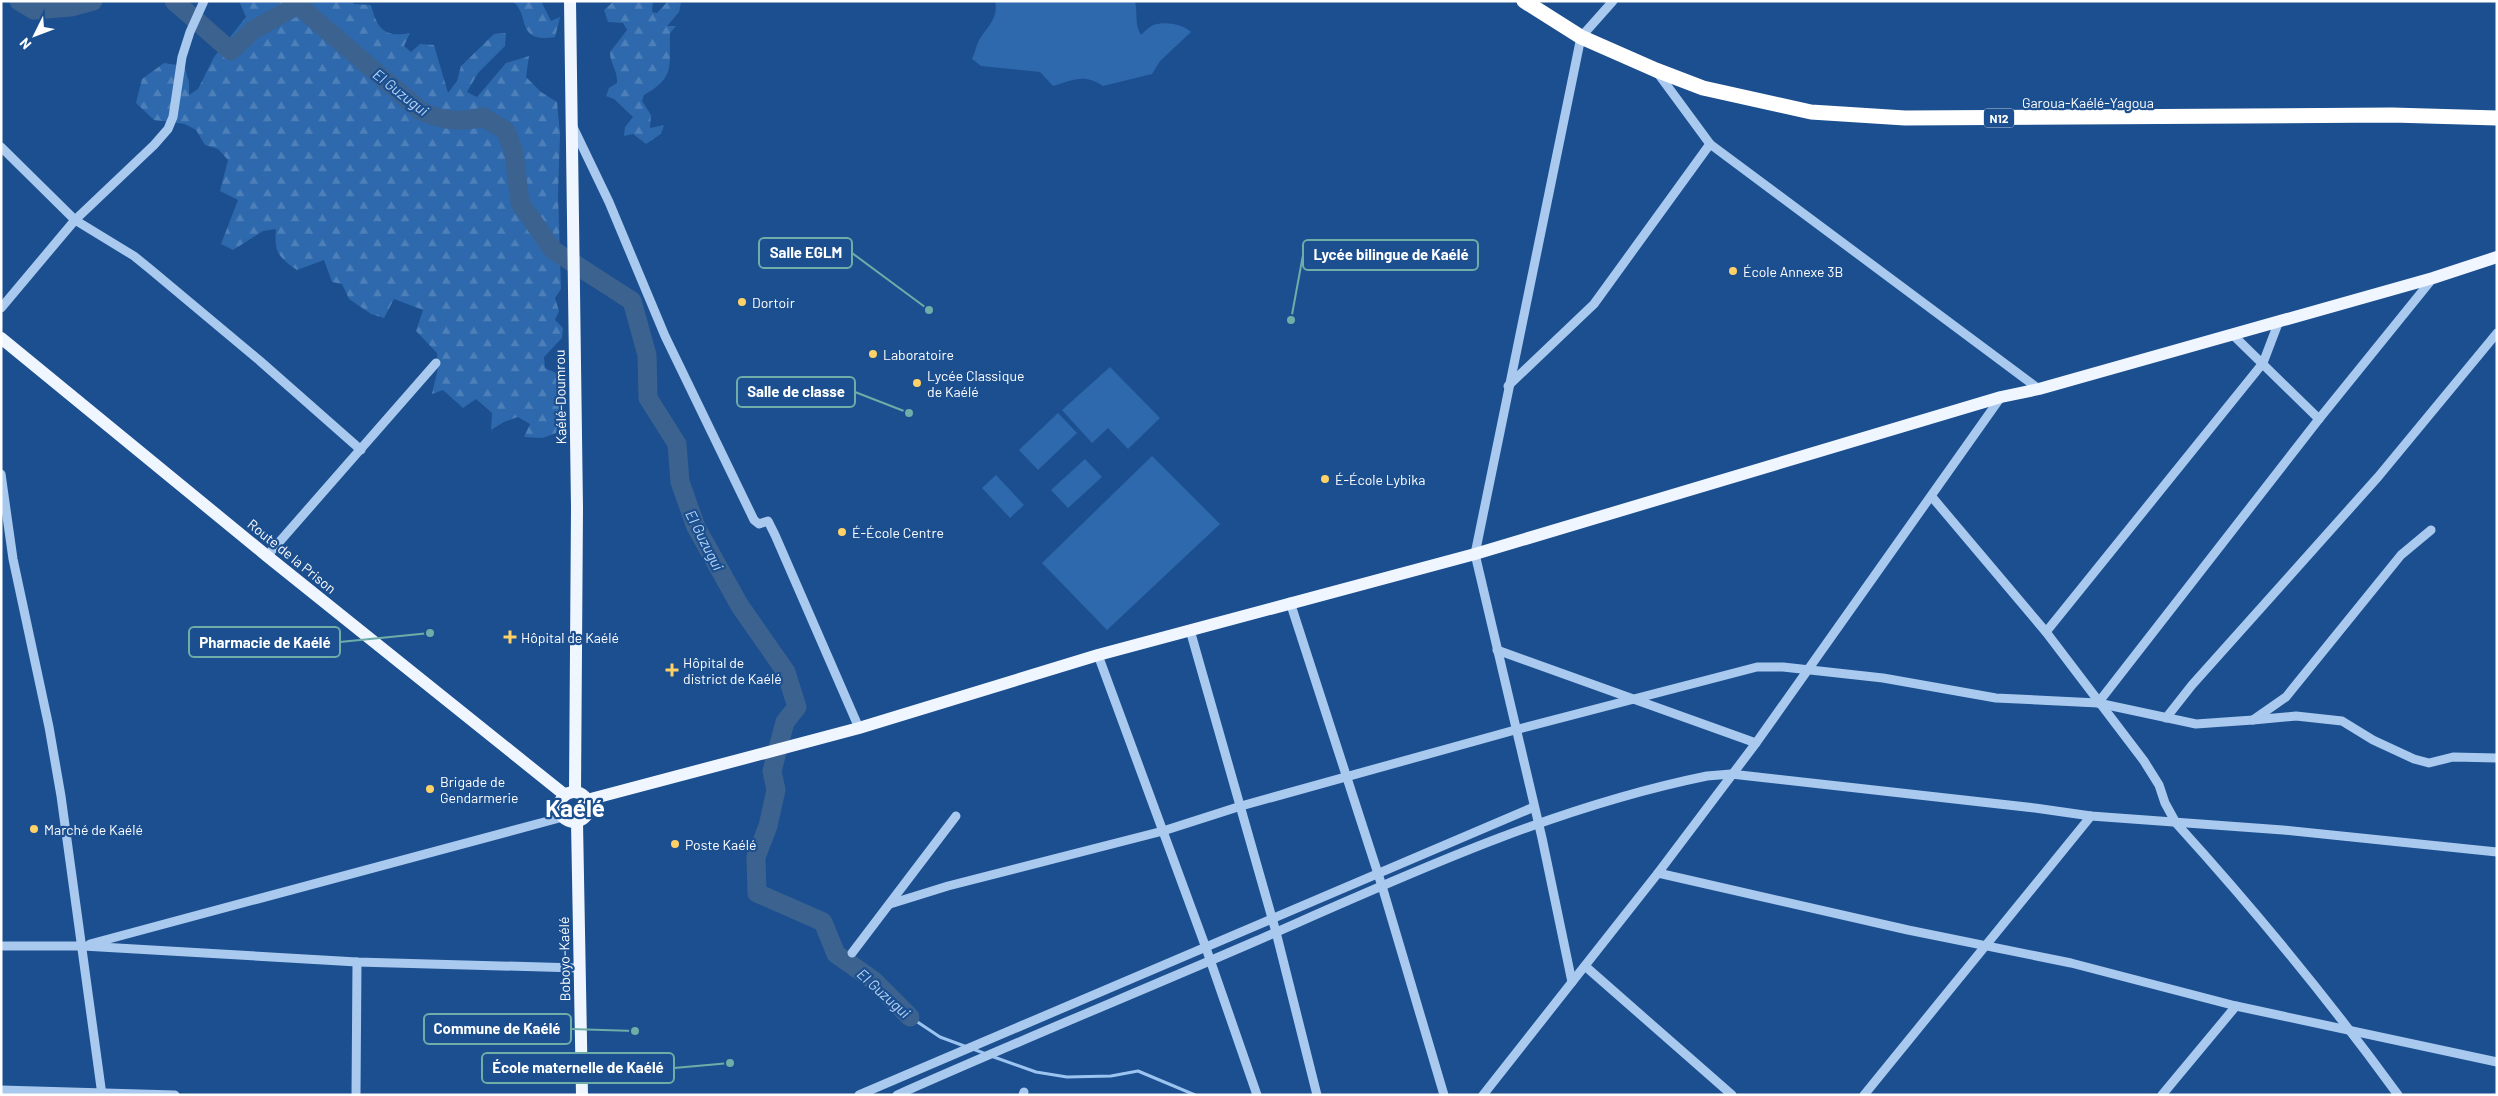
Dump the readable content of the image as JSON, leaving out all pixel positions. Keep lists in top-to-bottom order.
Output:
{
  "streets": {
    "highway": ["Garoua-Kaélé-Yagoua", "N12"],
    "main road": ["Kaélé-Doumrou", "Route de la Prison", "Boboyo-Kaélé"]
  },
  "crossings": [
    ["Kaélé-Doumrou", "Route de la Prison"],
    ["Kaélé-Doumrou", "Boboyo-Kaélé"],
    ["Route de la Prison", "Boboyo-Kaélé"]
  ],
  "districts": ["Kaélé"],
  "water": ["El Guzugui"],
  "places": {
    "other": [
      "École Annexe 3B",
      "Dortoir",
      "Salle EGLM",
      "Lycée bilingue de Kaélé",
      "Laboratoire",
      "Lycée Classique de Kaélé",
      "Salle de classe",
      "É-École Lybika",
      "É-École Centre",
      "Pharmacie de Kaélé",
      "Brigade de Gendarmerie",
      "Marché de Kaélé",
      "Poste Kaélé",
      "Commune de Kaélé",
      "École maternelle de Kaélé"
    ],
    "health": ["Hôpital de Kaélé", "Hôpital de district de Kaélé"]
  },
  "north": "bottom left"
}
